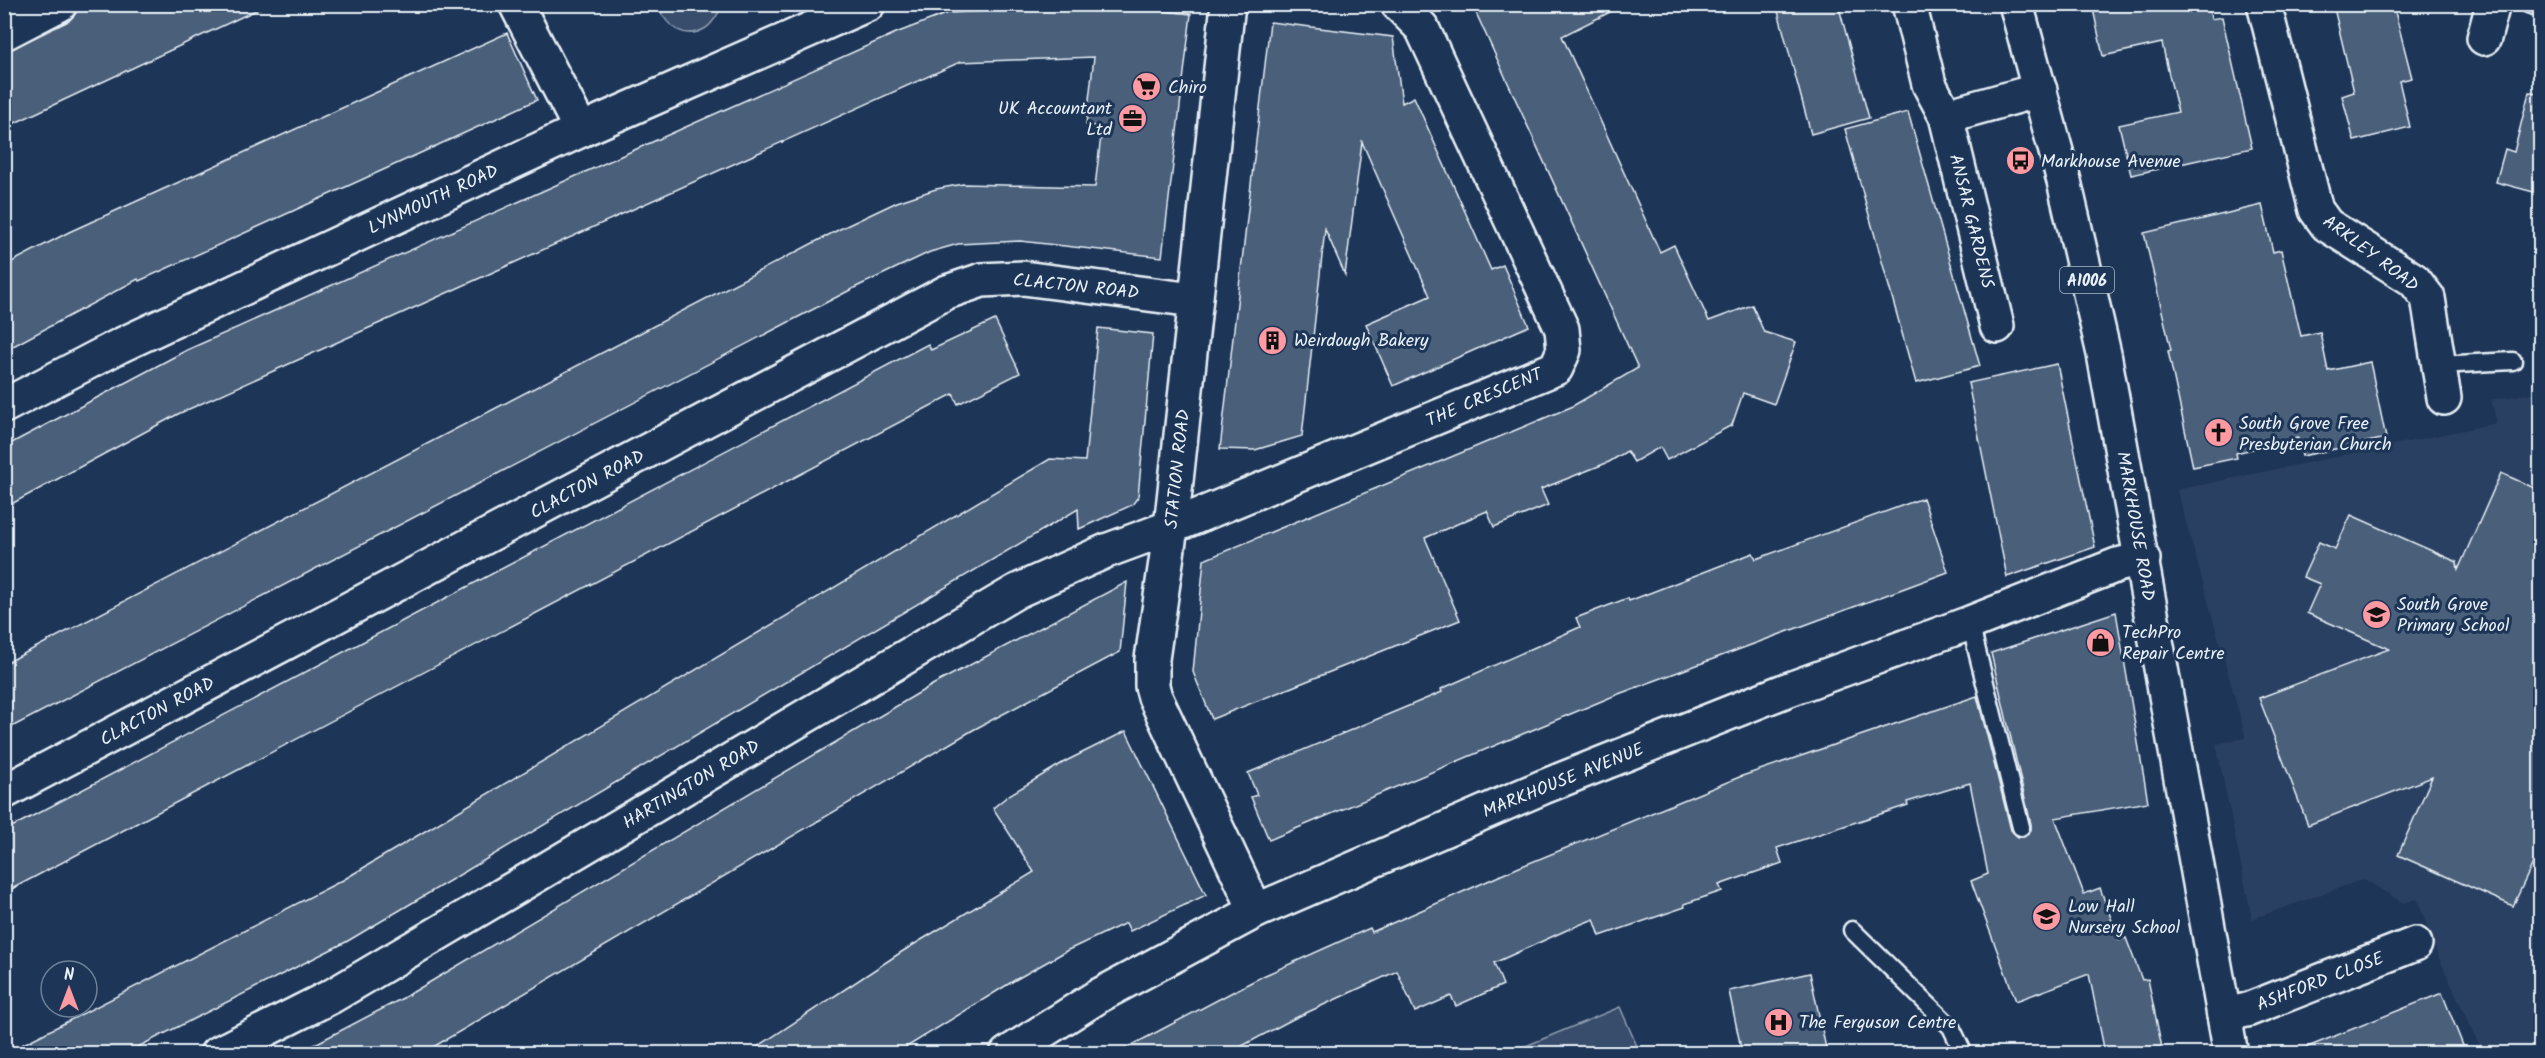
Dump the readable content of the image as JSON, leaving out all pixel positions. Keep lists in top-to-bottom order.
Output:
{
  "streets": {
    "street": [
      "LYNMOUTH ROAD",
      "ANSAR GARDENS",
      "ARKLEY ROAD",
      "A1006",
      "CLACTON ROAD",
      "THE CRESCENT",
      "STATION ROAD",
      "MARKHOUSE ROAD",
      "MARKHOUSE AVENUE",
      "HARTINGTON ROAD",
      "ASHFORD CLOSE"
    ]
  },
  "crossings": [
    ["CLACTON ROAD", "STATION ROAD"],
    ["THE CRESCENT", "STATION ROAD"],
    ["THE CRESCENT", "HARTINGTON ROAD"],
    ["STATION ROAD", "MARKHOUSE AVENUE"],
    ["STATION ROAD", "HARTINGTON ROAD"],
    ["MARKHOUSE ROAD", "MARKHOUSE AVENUE"],
    ["MARKHOUSE ROAD", "ASHFORD CLOSE"]
  ],
  "places": {
    "supermarket": ["Chiro"],
    "office": ["UK Accountant Ltd"],
    "bus stop": ["Markhouse Avenue"],
    "building": ["Weirdough Bakery"],
    "church": ["South Grove Free Presbyterian Church"],
    "school or university": ["South Grove Primary School", "Low Hall Nursery School"],
    "shop": ["TechPro Repair Centre"],
    "hospital": ["The Ferguson Centre"]
  },
  "north": "top"
}
